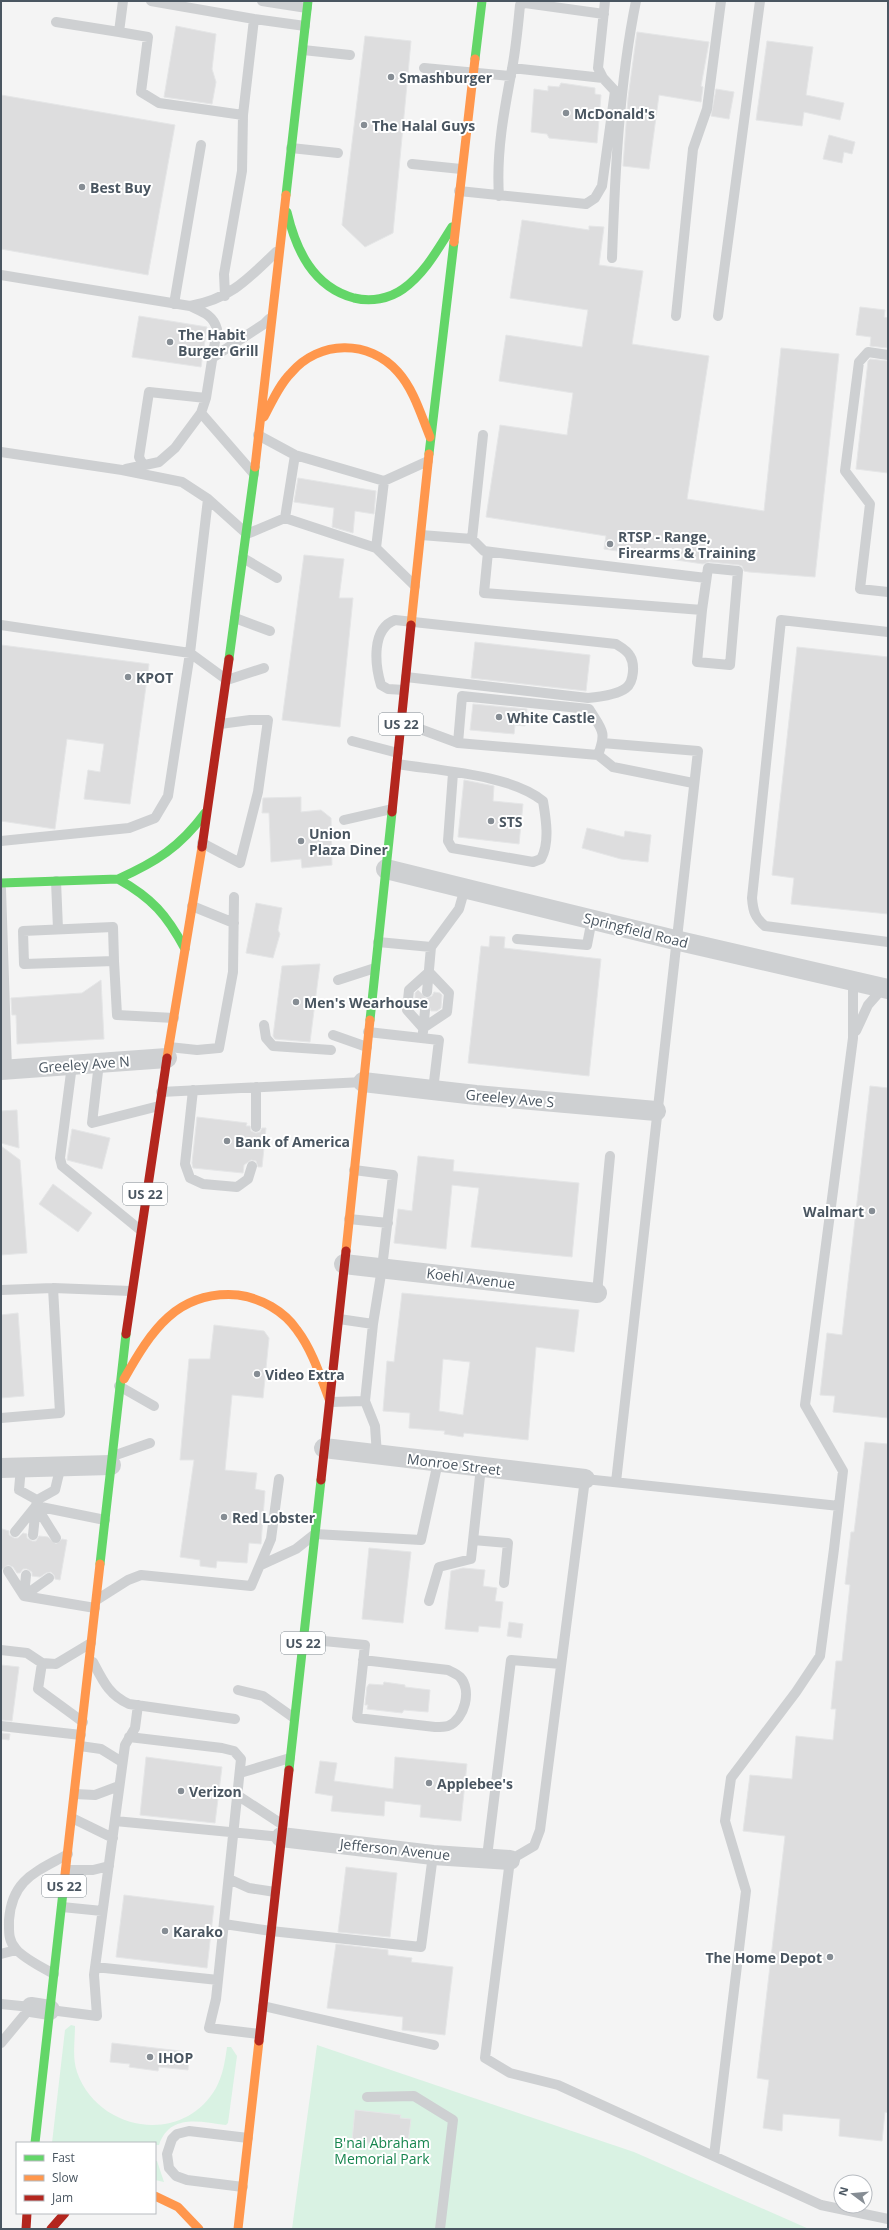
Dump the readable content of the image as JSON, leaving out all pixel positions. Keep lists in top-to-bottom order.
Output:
{
  "streets": {
    "main road": ["US 22"],
    "street": [
      "Springfield Road",
      "Greeley Ave N",
      "Greeley Ave S",
      "Koehl Avenue",
      "Monroe Street",
      "Jefferson Avenue"
    ]
  },
  "crossings": [
    ["US 22", "Springfield Road"],
    ["US 22", "Greeley Ave N"],
    ["US 22", "Greeley Ave S"],
    ["US 22", "Koehl Avenue"],
    ["US 22", "Monroe Street"],
    ["US 22", "Jefferson Avenue"]
  ],
  "parks": ["B'nai Abraham Memorial Park"],
  "places": [
    "Smashburger",
    "McDonald's",
    "The Halal Guys",
    "Best Buy",
    "The Habit Burger Grill",
    "RTSP - Range, Firearms & Training",
    "KPOT",
    "White Castle",
    "STS",
    "Union Plaza Diner",
    "Men's Wearhouse",
    "Bank of America",
    "Walmart",
    "Video Extra",
    "Red Lobster",
    "Applebee's",
    "Verizon",
    "Karako",
    "The Home Depot",
    "IHOP"
  ],
  "legend": ["Fast", "Slow", "Jam"],
  "north": "left"
}
